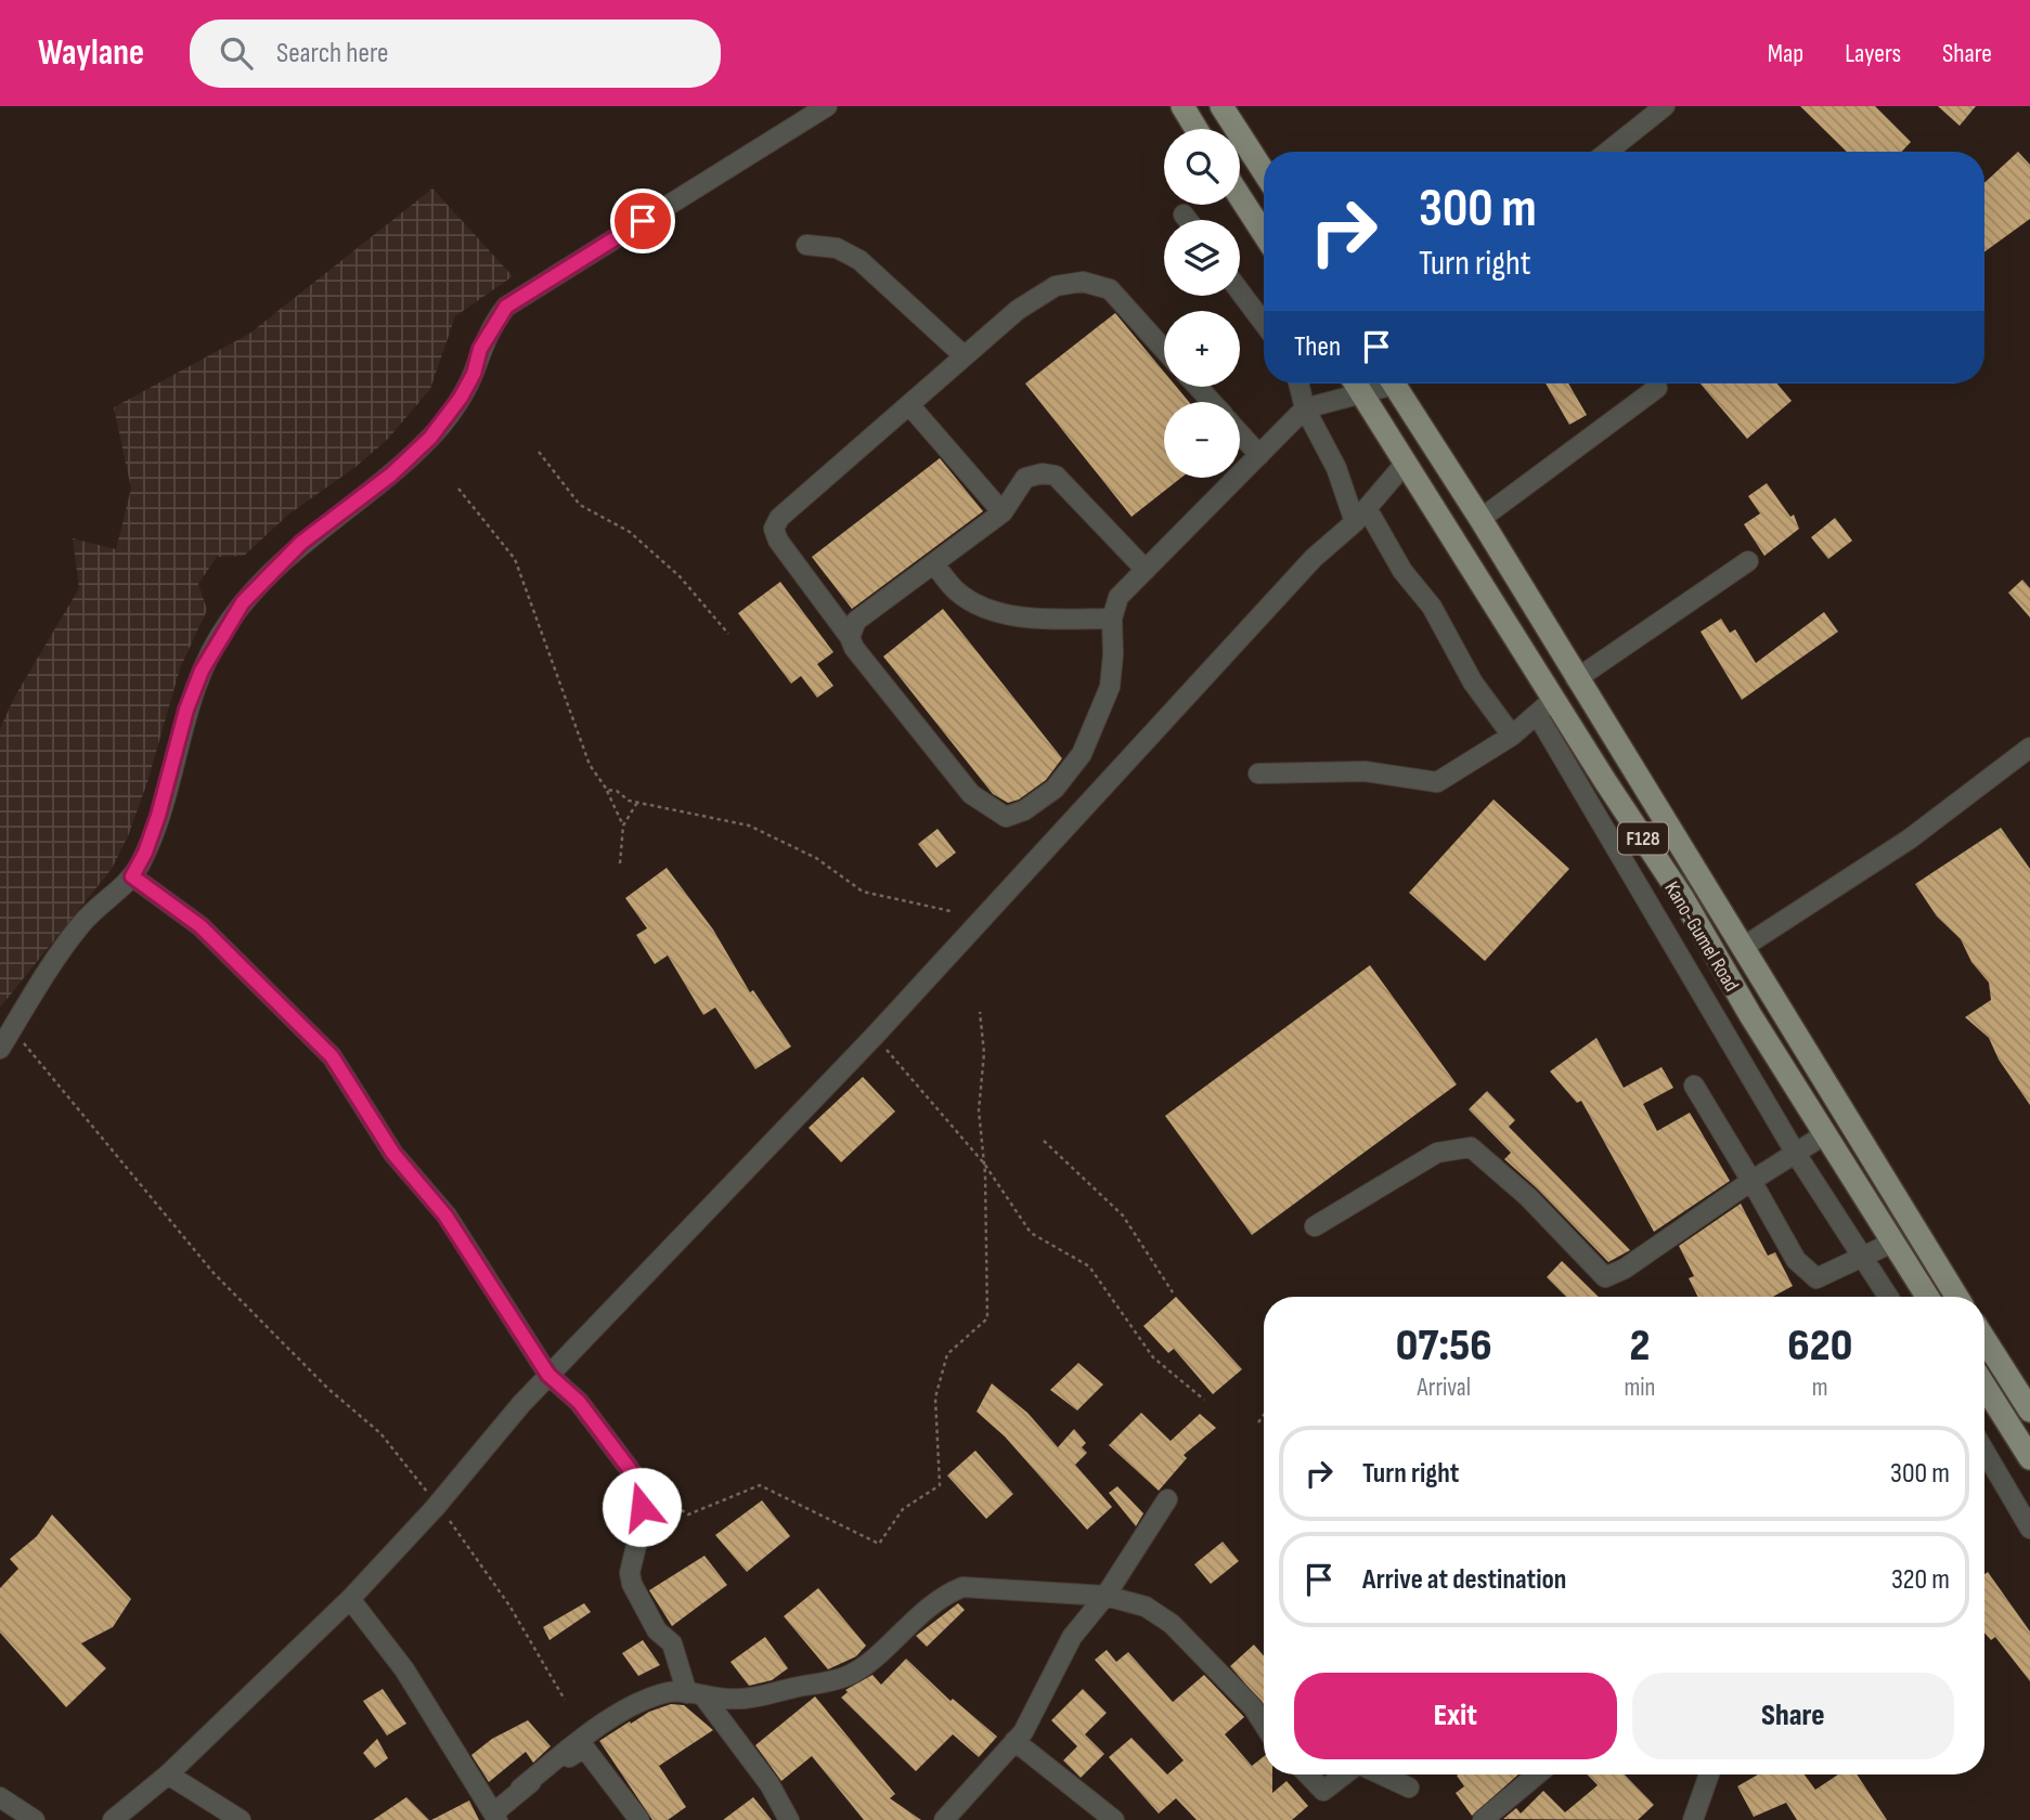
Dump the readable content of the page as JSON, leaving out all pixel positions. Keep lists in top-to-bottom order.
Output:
{
  "streets": {
    "main road": ["F128", "Kano-Gumel Road"]
  },
  "page": {
    "header": "Waylane",
    "search": "Search here",
    "nav": ["Map", "Layers", "Share"],
    "map_buttons": ["+", "−"],
    "turn": ["300 m", "Turn right"],
    "then": "Then",
    "eta": [
      "07:56",
      "Arrival",
      "2",
      "min",
      "620",
      "m"
    ],
    "list": [
      {
        "name": "Turn right",
        "value": "300 m"
      },
      {
        "name": "Arrive at destination",
        "value": "320 m"
      }
    ],
    "buttons": ["Exit", "Share"]
  }
}
